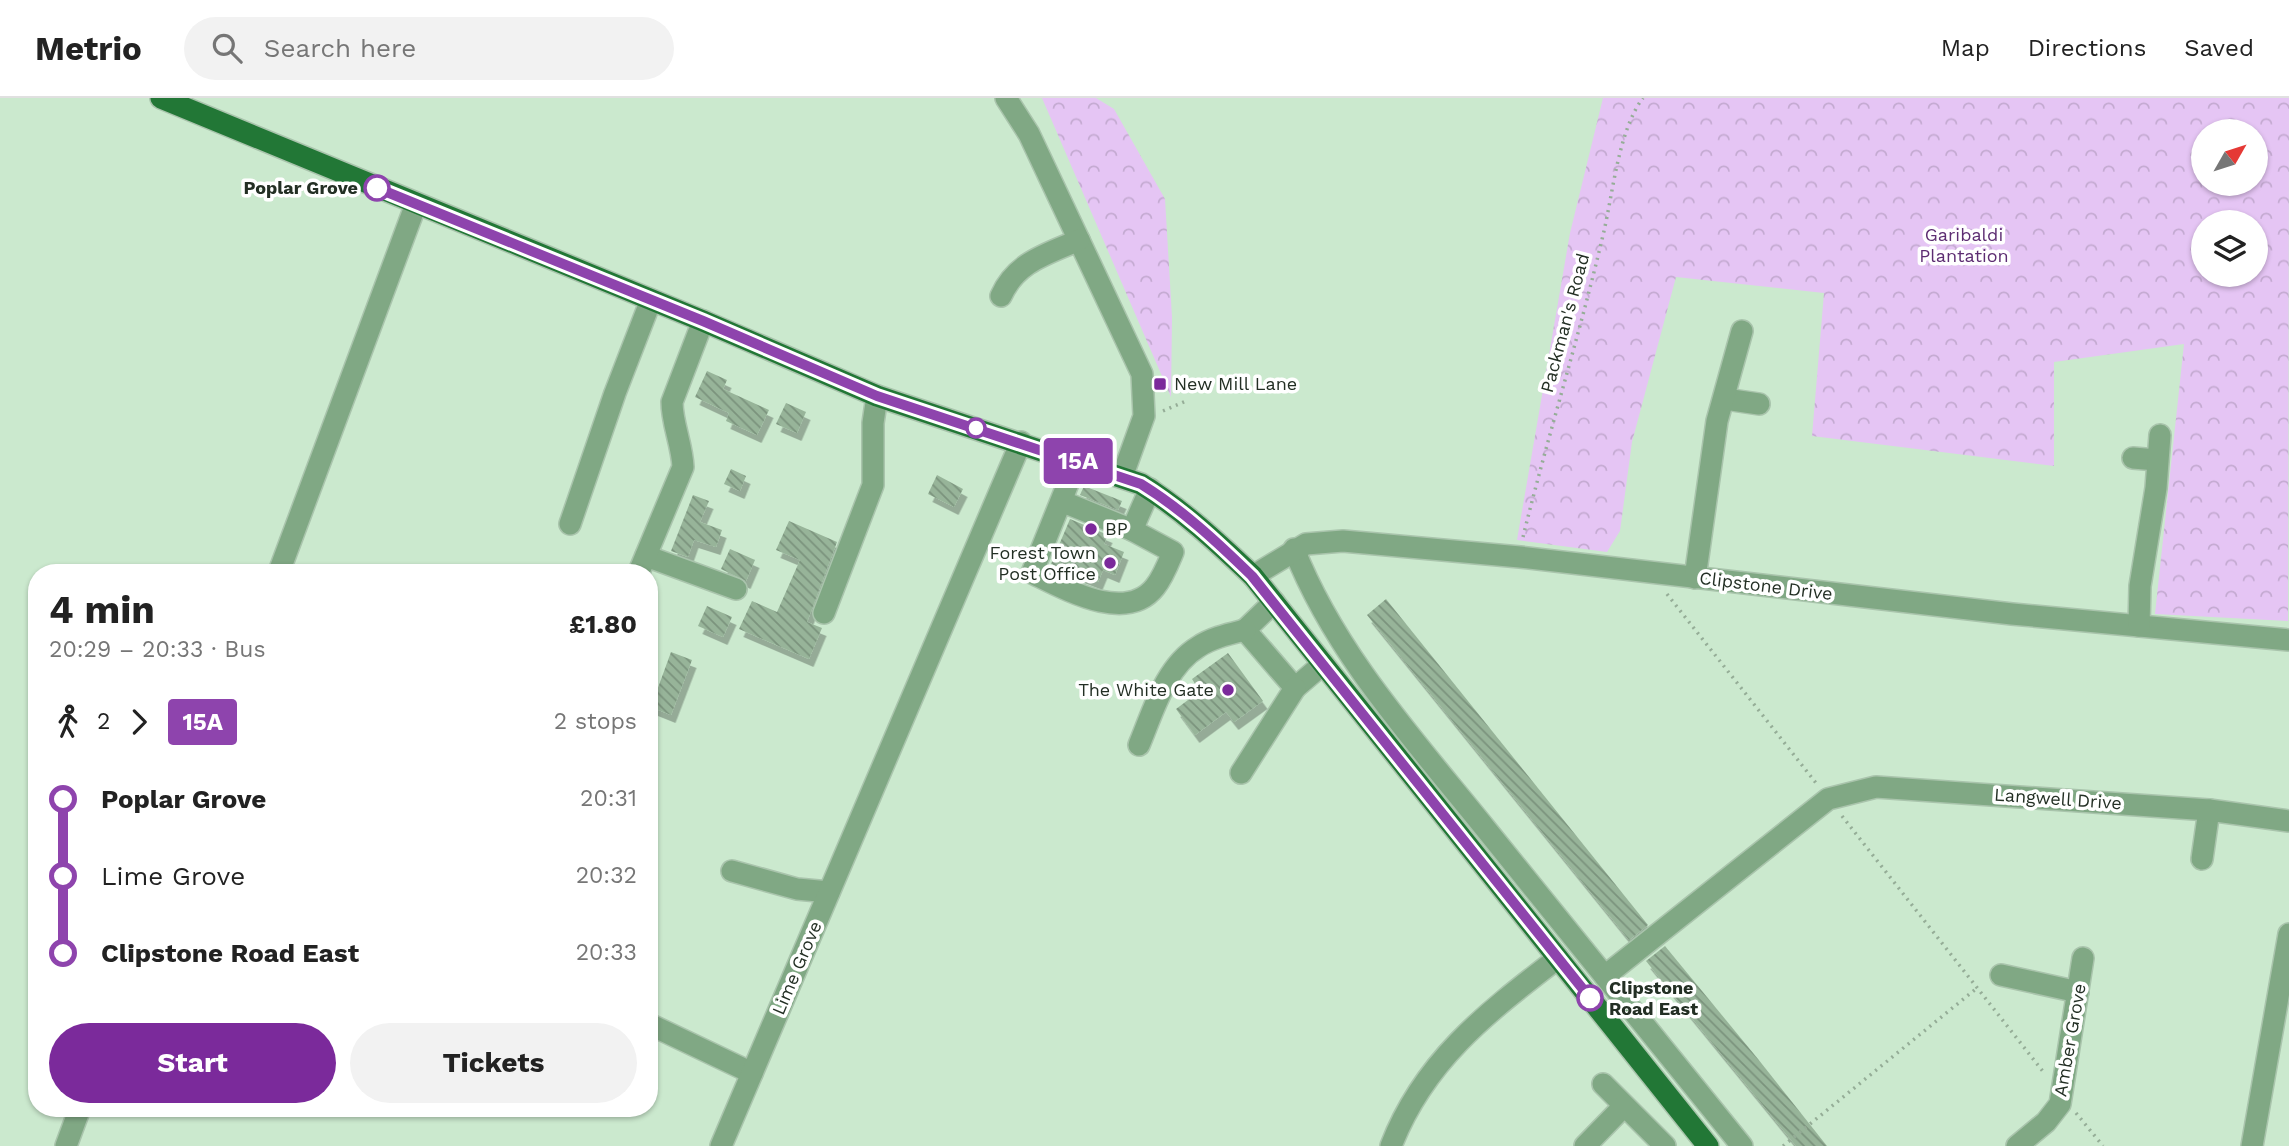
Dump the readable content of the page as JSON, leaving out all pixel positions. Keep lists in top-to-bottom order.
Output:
{
  "streets": {
    "street": [
      "Clipstone Drive",
      "Langwell Drive",
      "Lime Grove",
      "Amber Grove"
    ],
    "path": ["Packman's Road"]
  },
  "crossings": [
    ["Packman's Road", "Clipstone Drive"]
  ],
  "parks": ["Garibaldi Plantation"],
  "places": {
    "other": [
      "Poplar Grove",
      "BP",
      "Forest Town Post Office",
      "The White Gate",
      "Clipstone Road East"
    ],
    "transit": ["New Mill Lane"]
  },
  "lines": ["bus line 15A"],
  "north": "top right",
  "page": {
    "header": "Metrio",
    "search": "Search here",
    "nav": ["Map", "Directions", "Saved"],
    "on_map": "15A",
    "heading": ["4 min", "20:29 – 20:33 · Bus", "£1.80"],
    "legs": ["2", "15A", "2 stops"],
    "list": [
      {
        "name": "Poplar Grove",
        "value": "20:31"
      },
      {
        "name": "Lime Grove",
        "value": "20:32"
      },
      {
        "name": "Clipstone Road East",
        "value": "20:33"
      }
    ],
    "buttons": ["Start", "Tickets"]
  }
}
